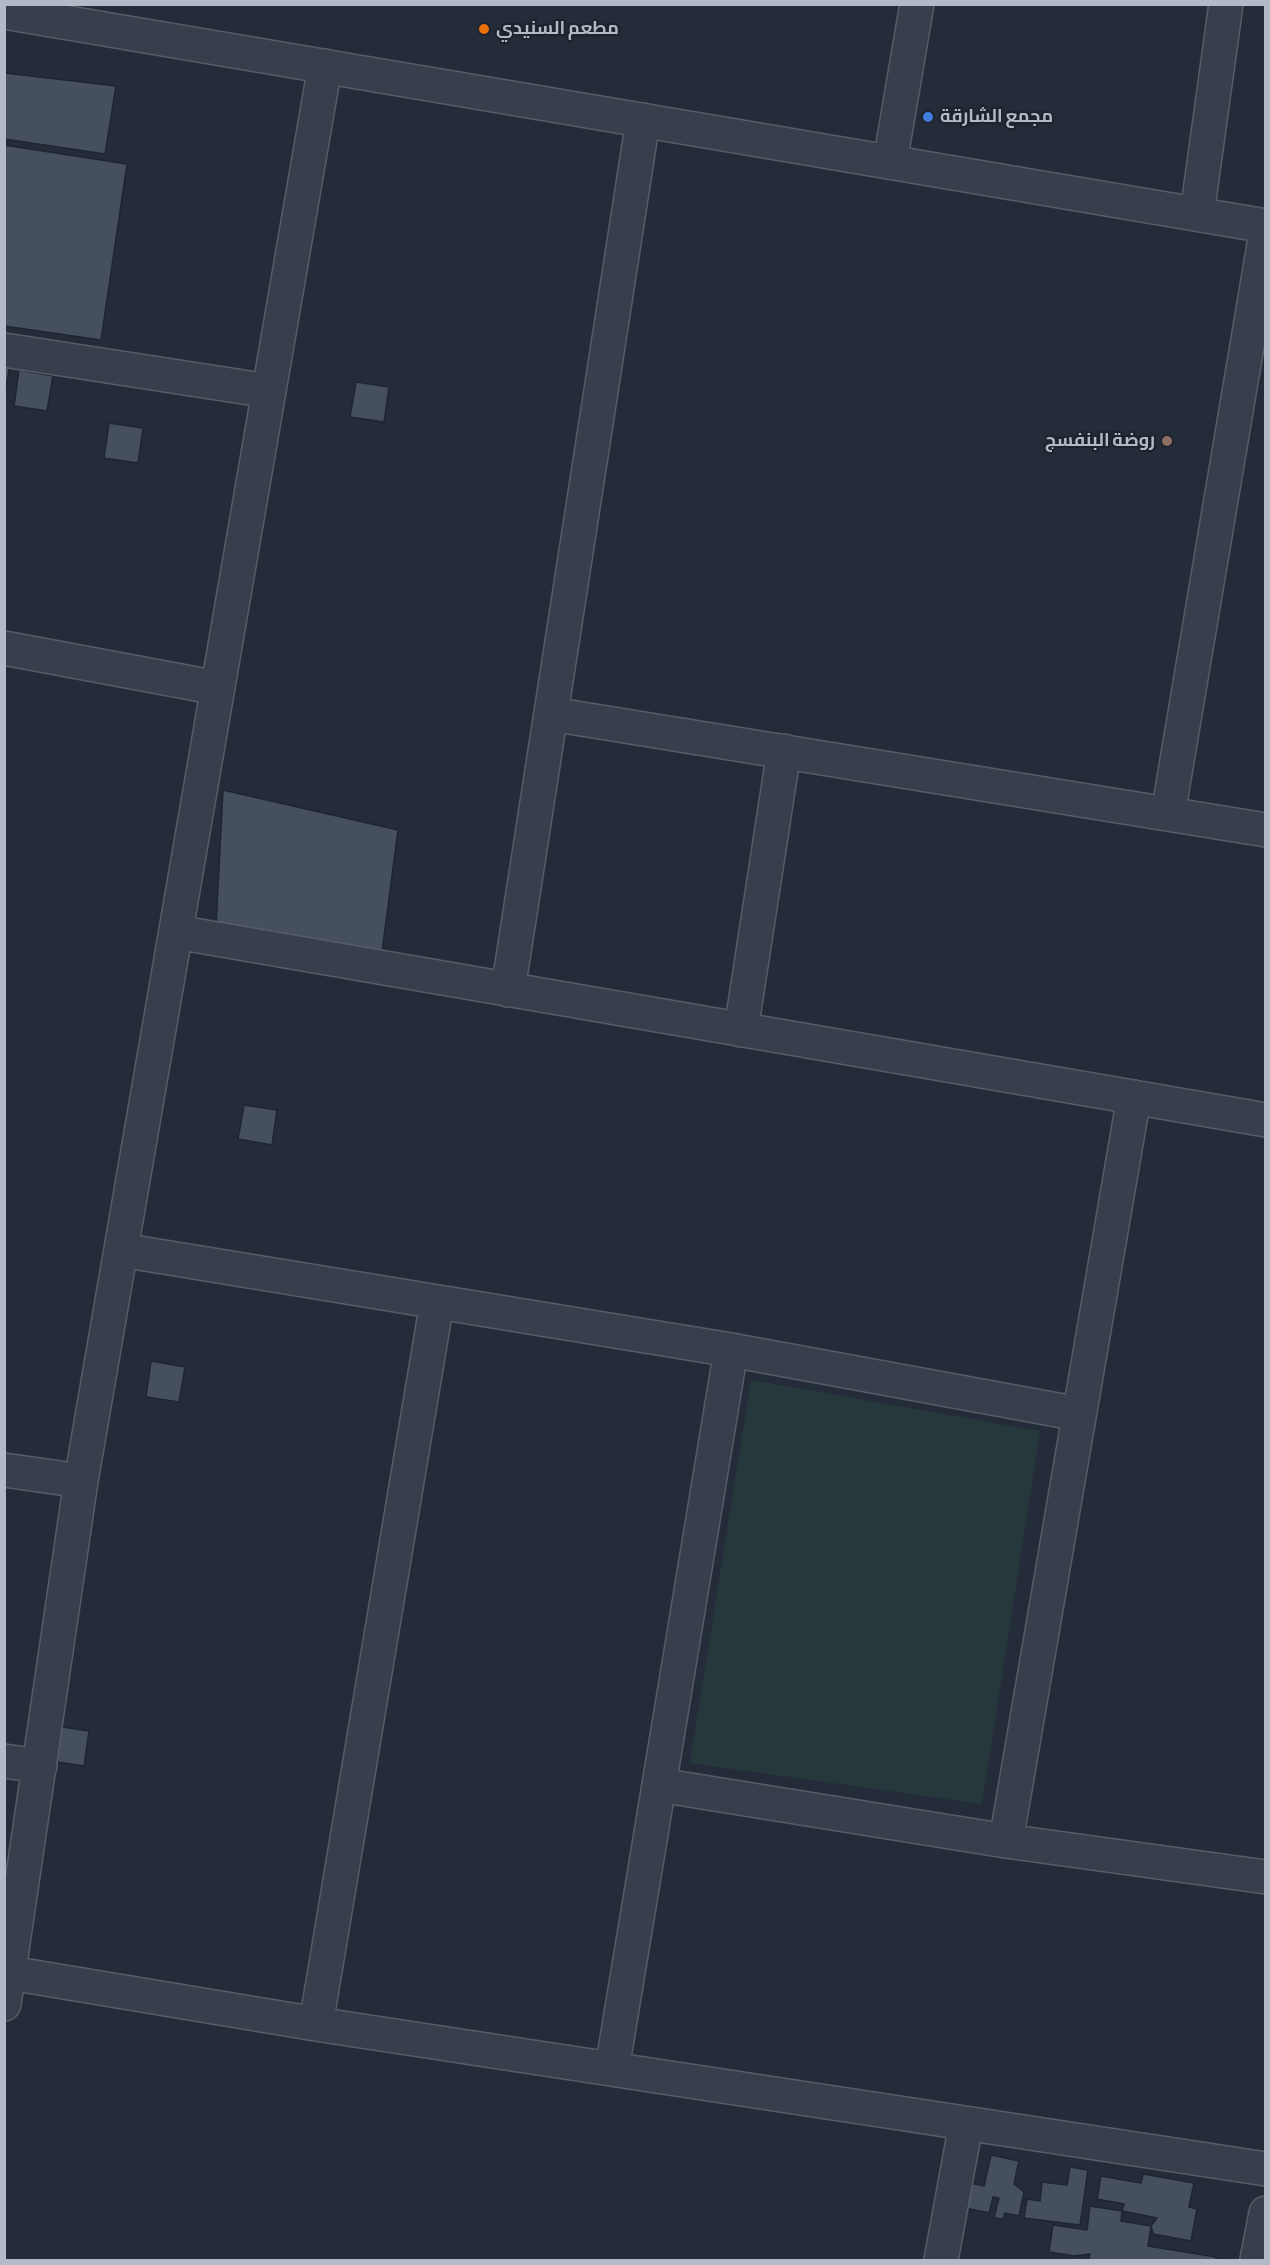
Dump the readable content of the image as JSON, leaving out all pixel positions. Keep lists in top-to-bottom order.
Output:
{
  "places": ["مطعم السنيدي", "مجمع الشارقة", "روضة البنفسج"]
}
